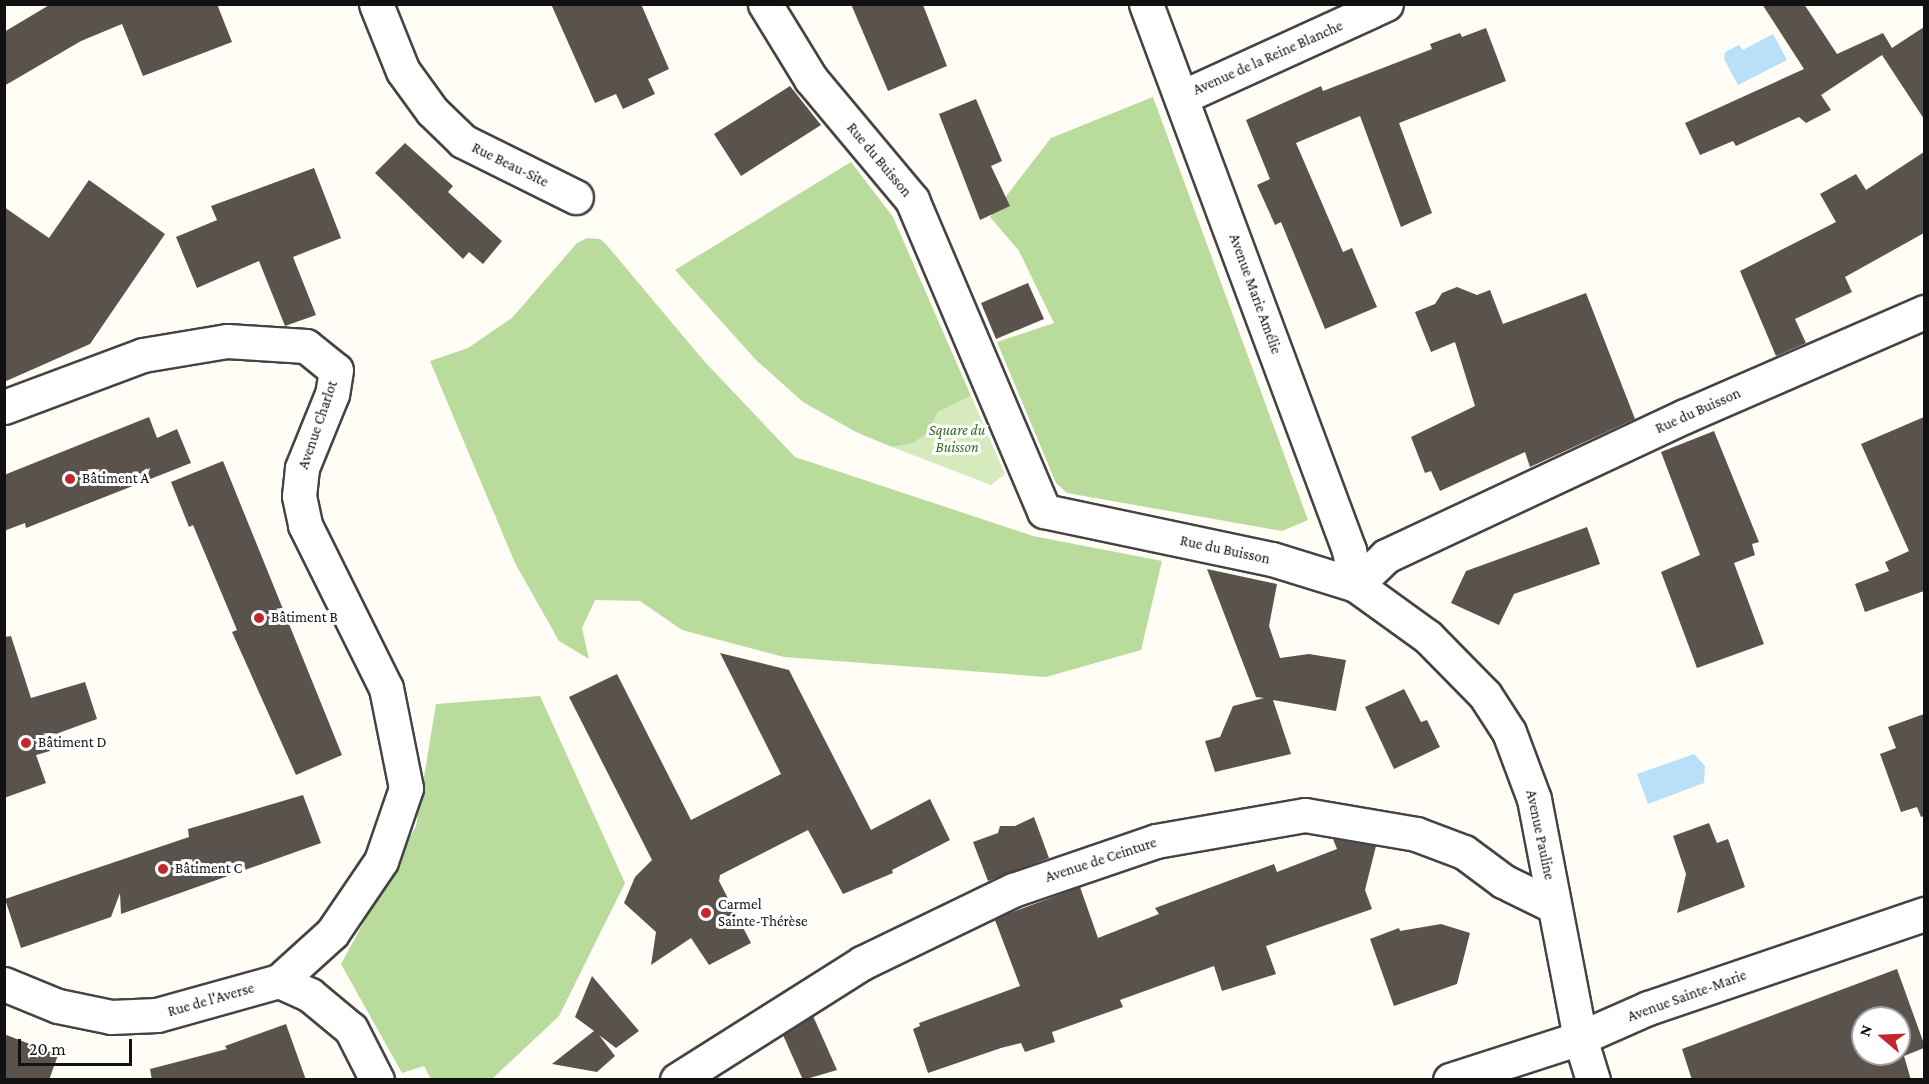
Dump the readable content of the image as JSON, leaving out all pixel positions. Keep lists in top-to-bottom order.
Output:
{
  "streets": {
    "street": [
      "Avenue de la Reine Blanche",
      "Rue du Buisson",
      "Rue Beau-Site",
      "Avenue Marie Amélie",
      "Avenue Charlot",
      "Avenue Pauline",
      "Avenue de Ceinture",
      "Avenue Sainte-Marie",
      "Rue de l'Averse"
    ]
  },
  "crossings": [
    ["Avenue de la Reine Blanche", "Avenue Marie Amélie"],
    ["Rue du Buisson", "Avenue Marie Amélie"],
    ["Rue du Buisson", "Avenue Pauline"],
    ["Avenue Marie Amélie", "Avenue Pauline"],
    ["Avenue Charlot", "Rue de l'Averse"],
    ["Avenue Pauline", "Avenue de Ceinture"],
    ["Avenue Pauline", "Avenue Sainte-Marie"]
  ],
  "parks": ["Square du Buisson"],
  "places": [
    "Bâtiment A",
    "Bâtiment B",
    "Bâtiment D",
    "Bâtiment C",
    "Carmel Sainte-Thérèse"
  ],
  "scale_bar": "20 m",
  "north": "left"
}
